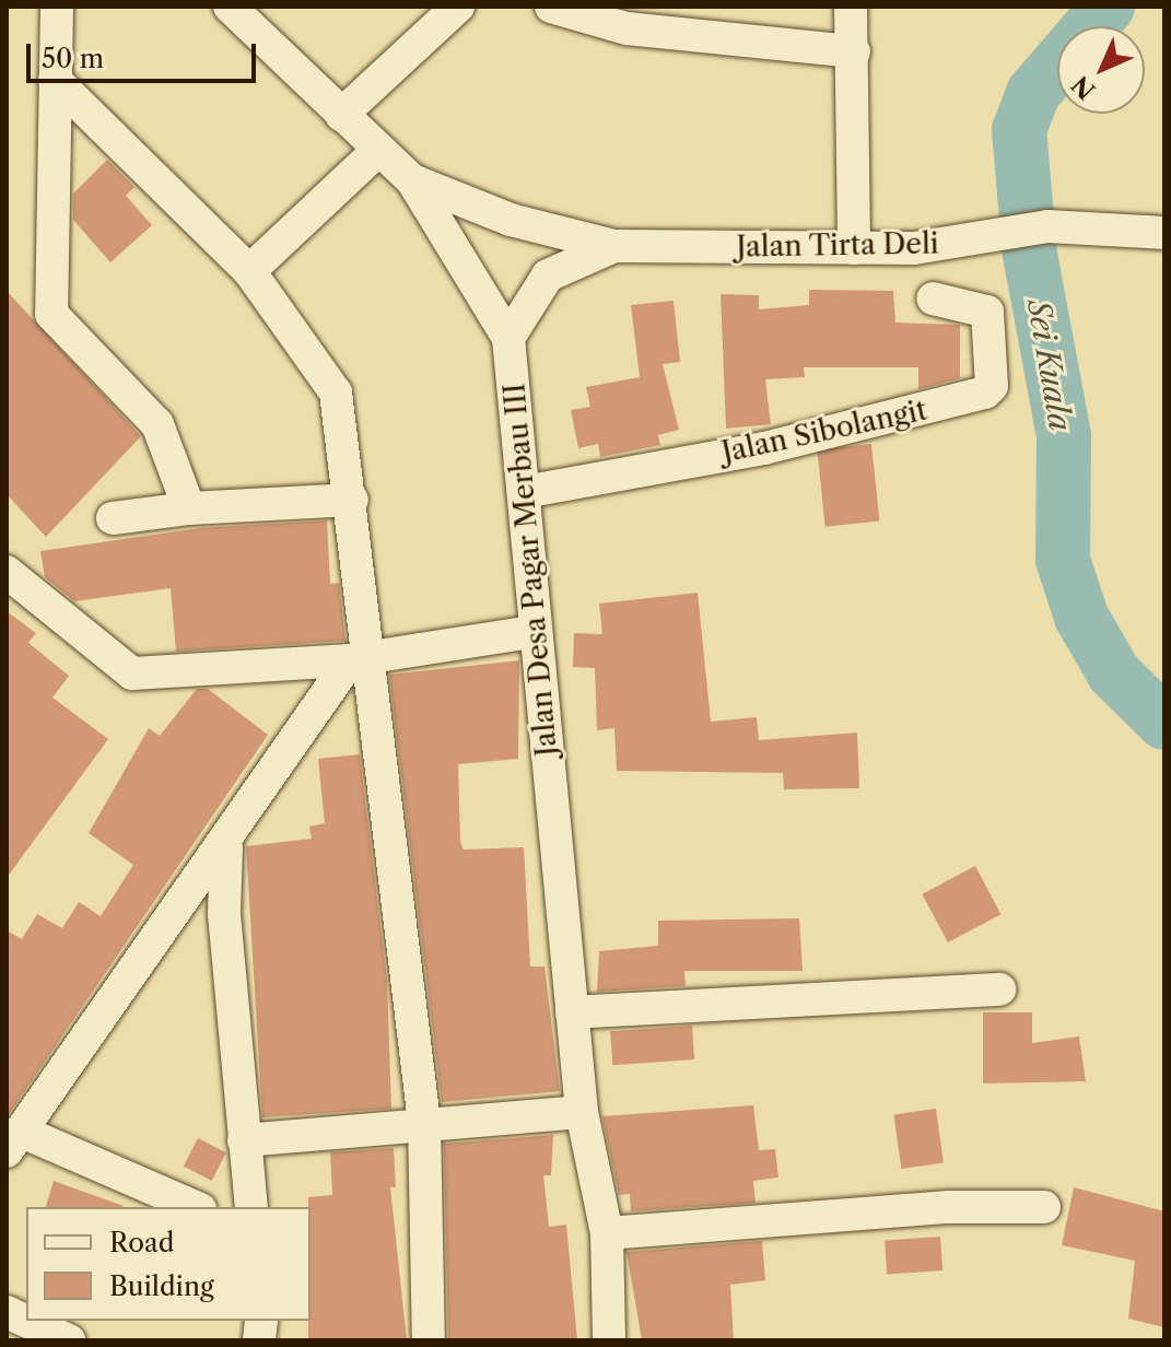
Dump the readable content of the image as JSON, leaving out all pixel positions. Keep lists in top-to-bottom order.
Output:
{
  "streets": {
    "street": ["Jalan Tirta Deli", "Jalan Sibolangit", "Jalan Desa Pagar Merbau III"]
  },
  "crossings": [
    ["Jalan Tirta Deli", "Jalan Sibolangit"],
    ["Jalan Tirta Deli", "Jalan Desa Pagar Merbau III"],
    ["Jalan Sibolangit", "Jalan Desa Pagar Merbau III"]
  ],
  "water": ["Sei Kuala"],
  "legend": ["Road", "Building"],
  "scale_bar": "50 m",
  "north": "bottom left"
}
